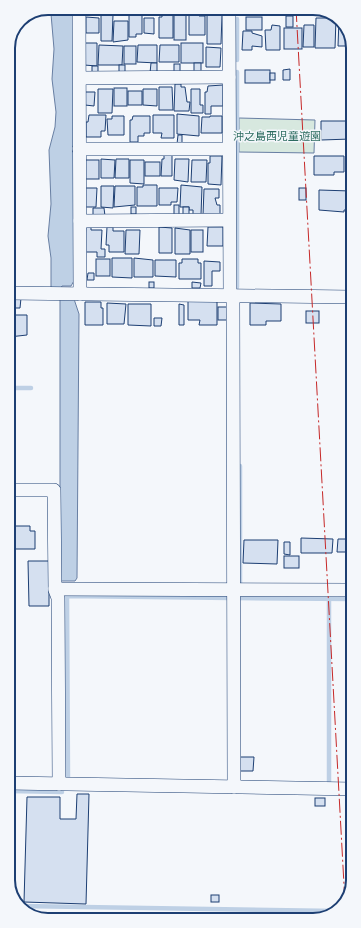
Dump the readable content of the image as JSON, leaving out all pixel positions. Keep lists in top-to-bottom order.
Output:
{
  "parks": ["沖之島西児童遊園"]
}
